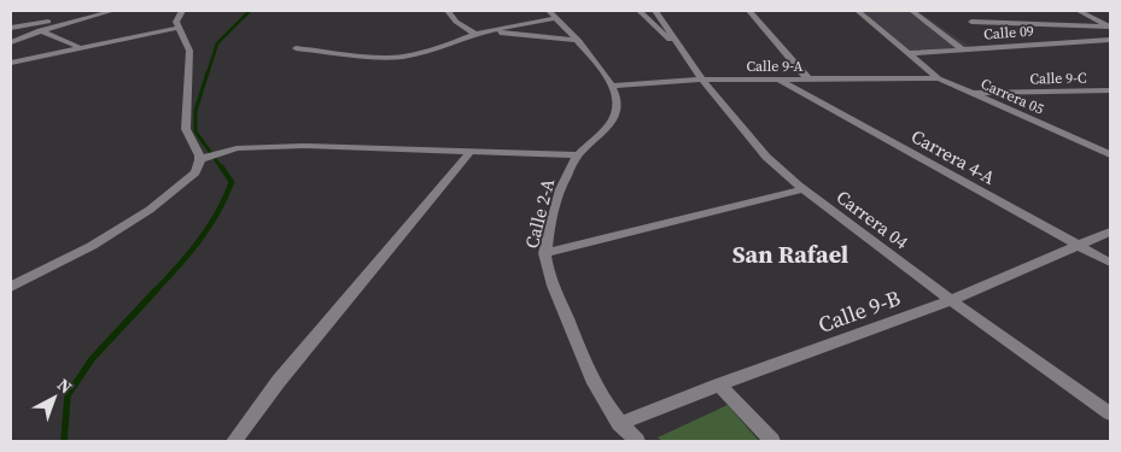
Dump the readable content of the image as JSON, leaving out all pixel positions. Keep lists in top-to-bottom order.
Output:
{
  "streets": {
    "street": [
      "Calle 09",
      "Calle 9-A",
      "Calle 9-C",
      "Carrera 05",
      "Carrera 4-A",
      "Calle 2-A",
      "Carrera 04",
      "Calle 9-B"
    ]
  },
  "crossings": [
    ["Calle 09", "Carrera 05"],
    ["Calle 9-A", "Carrera 05"],
    ["Calle 9-A", "Carrera 4-A"],
    ["Calle 9-A", "Calle 2-A"],
    ["Calle 9-A", "Carrera 04"],
    ["Calle 9-C", "Carrera 05"],
    ["Carrera 4-A", "Calle 9-B"],
    ["Calle 2-A", "Calle 9-B"],
    ["Carrera 04", "Calle 9-B"]
  ],
  "districts": ["San Rafael"],
  "north": "top right"
}
